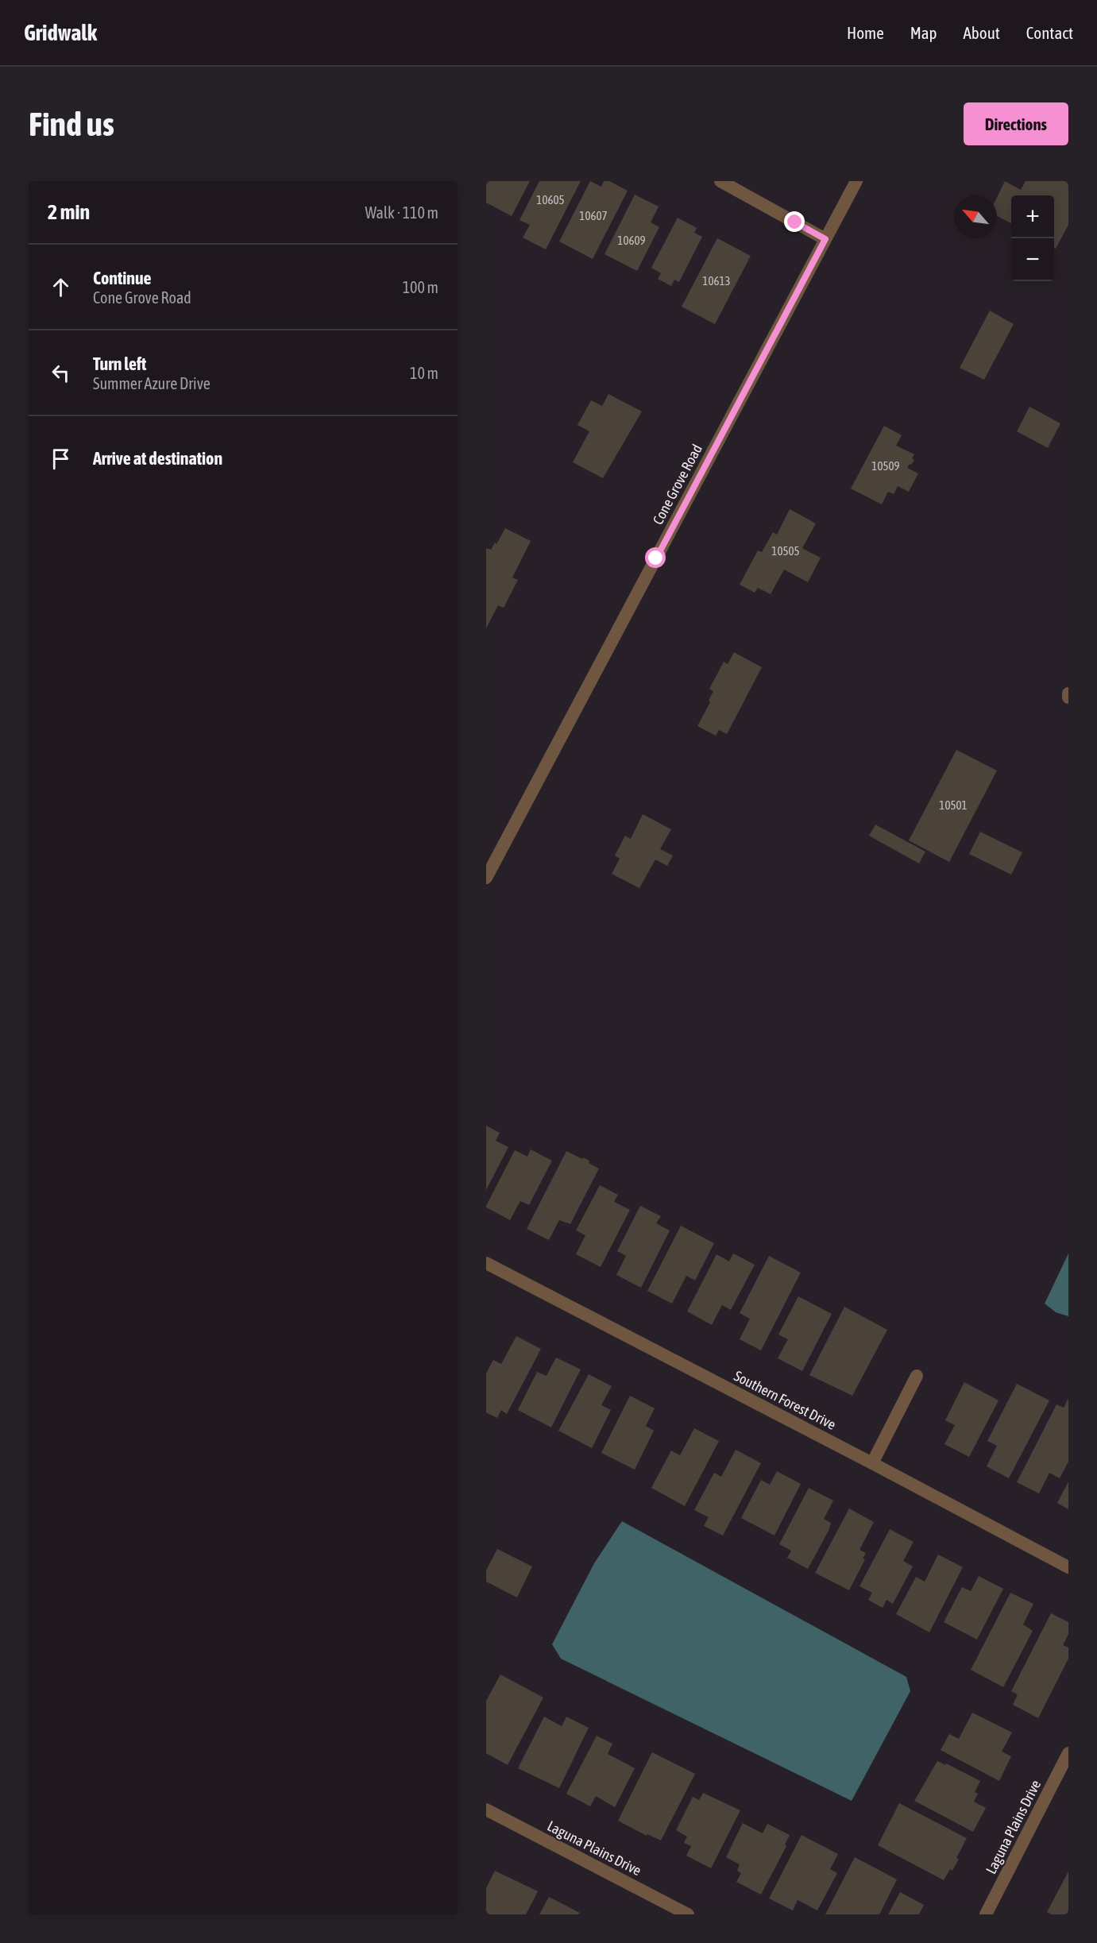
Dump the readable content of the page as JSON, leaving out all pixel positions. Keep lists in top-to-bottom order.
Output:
{
  "streets": {
    "street": ["Cone Grove Road", "Southern Forest Drive", "Laguna Plains Drive"]
  },
  "house_numbers": [
    "10605",
    "10607",
    "10609",
    "10613",
    "10509",
    "10505",
    "10501"
  ],
  "north": "top left",
  "page": {
    "header": "Gridwalk",
    "nav": [
      "Home",
      "Map",
      "About",
      "Contact"
    ],
    "buttons": "Directions",
    "title": "Find us",
    "heading": ["2 min", "Walk · 110 m"],
    "map_buttons": ["+", "−"],
    "list": [
      ["Continue", "Cone Grove Road", "100 m"],
      ["Turn left", "Summer Azure Drive", "10 m"],
      "Arrive at destination"
    ]
  }
}
